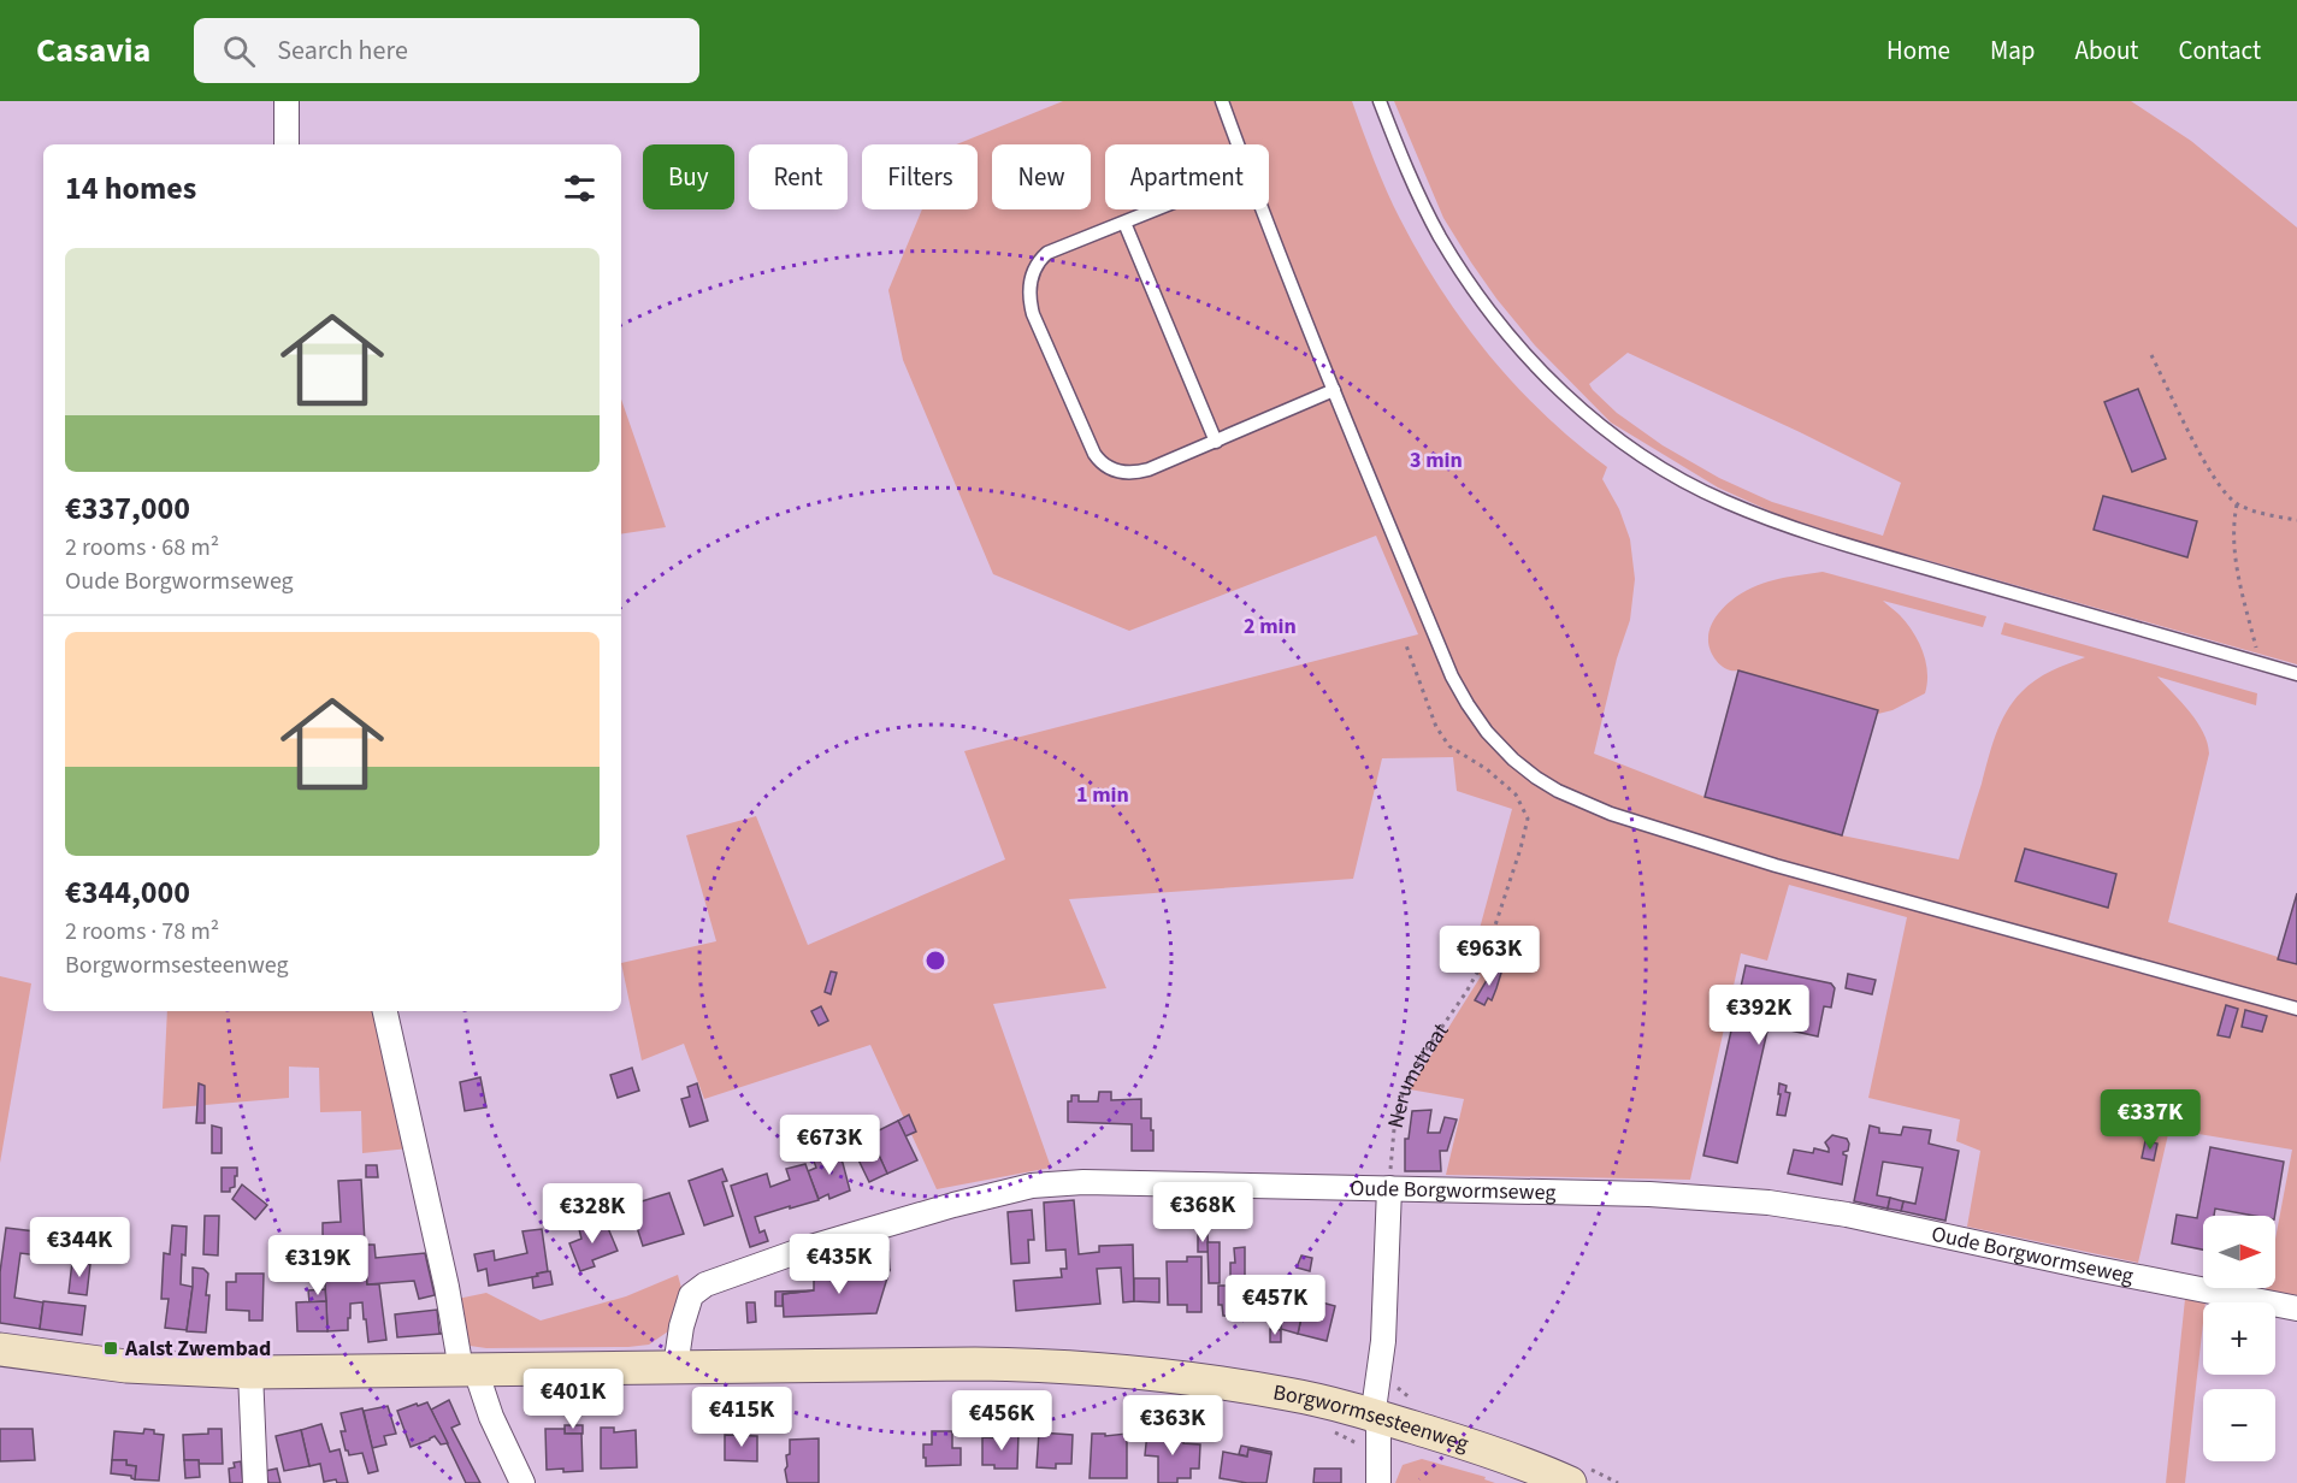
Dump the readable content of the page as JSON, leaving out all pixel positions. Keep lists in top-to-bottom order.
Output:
{
  "streets": {
    "main road": ["Borgwormsesteenweg"],
    "street": ["Oude Borgwormseweg"],
    "path": ["Nerumstraat"]
  },
  "crossings": [
    ["Nerumstraat", "Oude Borgwormseweg"],
    ["Oude Borgwormseweg", "Borgwormsesteenweg"]
  ],
  "places": {
    "transit": ["Aalst Zwembad"]
  },
  "north": "right",
  "page": {
    "header": "Casavia",
    "search": "Search here",
    "nav": [
      "Home",
      "Map",
      "About",
      "Contact"
    ],
    "chip": [
      "Buy",
      "Rent",
      "Filters",
      "New",
      "Apartment"
    ],
    "heading": "14 homes",
    "list": [
      {
        "name": "€337,000",
        "note": "2 rooms · 68 m² · Oude Borgwormseweg"
      },
      {
        "name": "€344,000",
        "note": "2 rooms · 78 m² · Borgwormsesteenweg"
      }
    ],
    "price": [
      "€963K",
      "€392K",
      "€337K",
      "€673K",
      "€368K",
      "€328K",
      "€344K",
      "€435K",
      "€319K",
      "€457K",
      "€401K",
      "€415K",
      "€456K",
      "€363K"
    ],
    "map_buttons": ["+", "−"]
  },
  "rings": ["3 min", "2 min", "1 min"]
}
